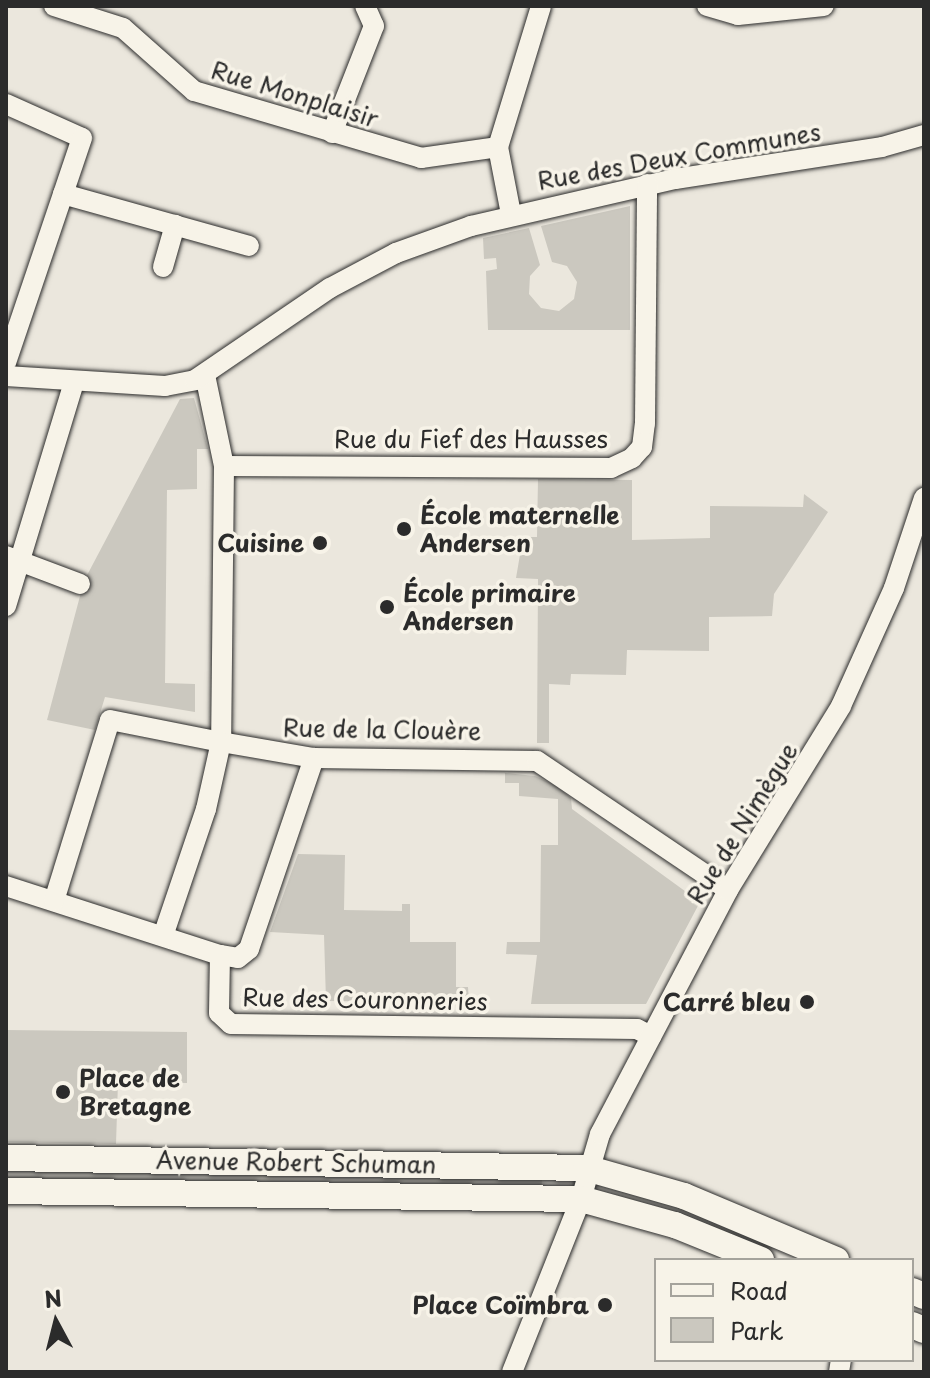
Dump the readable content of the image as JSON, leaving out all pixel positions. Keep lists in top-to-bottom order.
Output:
{
  "streets": {
    "main road": ["Avenue Robert Schuman"],
    "street": [
      "Rue Monplaisir",
      "Rue des Deux Communes",
      "Rue du Fief des Hausses",
      "Rue de la Clouère",
      "Rue de Nimègue",
      "Rue des Couronneries"
    ]
  },
  "crossings": [
    ["Rue des Deux Communes", "Rue du Fief des Hausses"],
    ["Rue de la Clouère", "Rue de Nimègue"],
    ["Rue de la Clouère", "Rue des Couronneries"],
    ["Rue de Nimègue", "Rue des Couronneries"],
    ["Rue de Nimègue", "Avenue Robert Schuman"]
  ],
  "places": [
    "École maternelle Andersen",
    "Cuisine",
    "École primaire Andersen",
    "Carré bleu",
    "Place de Bretagne",
    "Place Coïmbra"
  ],
  "legend": ["Road", "Park"],
  "north": "top"
}
